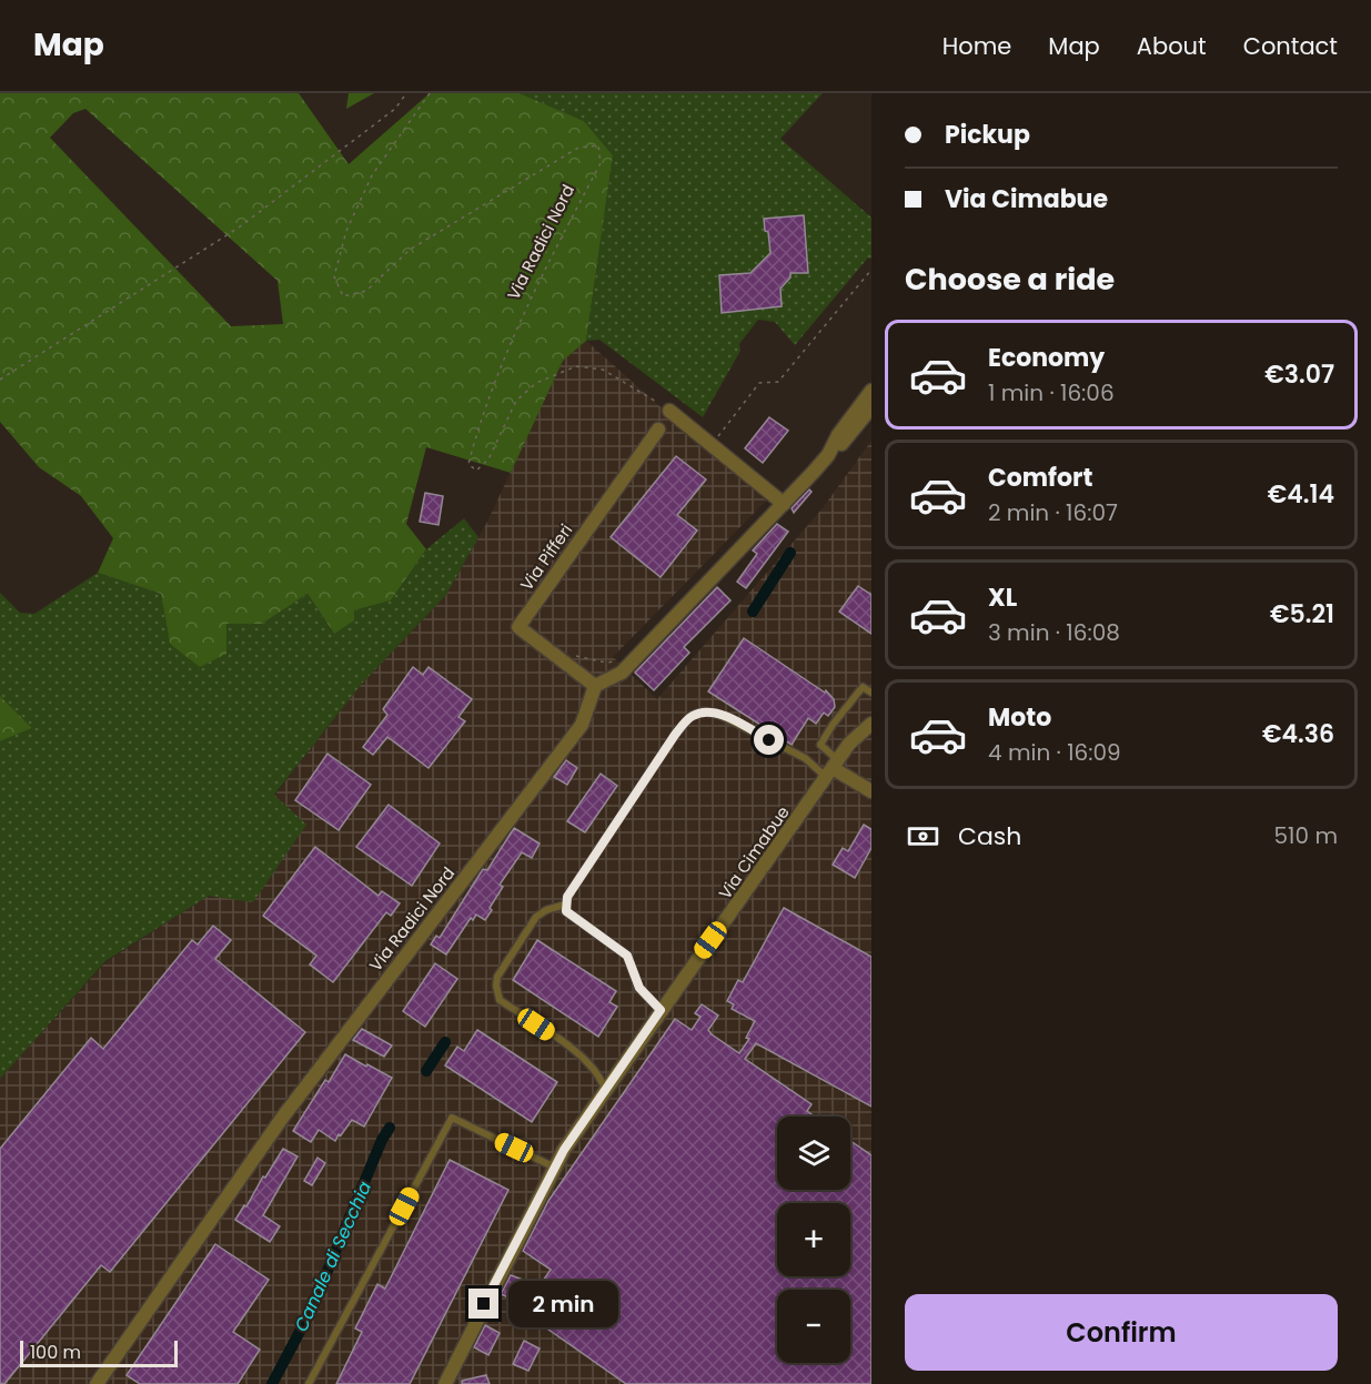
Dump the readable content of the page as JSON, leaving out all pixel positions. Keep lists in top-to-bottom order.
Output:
{
  "streets": {
    "street": ["Via Radici Nord", "Via Pifferi", "Via Cimabue"]
  },
  "crossings": [
    ["Via Radici Nord", "Via Pifferi"]
  ],
  "water": ["Canale di Secchia"],
  "scale_bar": "100 m",
  "page": {
    "header": "Map",
    "nav": [
      "Home",
      "Map",
      "About",
      "Contact"
    ],
    "banner": ["Pickup", "Via Cimabue"],
    "heading": "Choose a ride",
    "list": [
      {
        "name": "Economy",
        "note": "1 min · 16:06",
        "value": "€3.07"
      },
      {
        "name": "Comfort",
        "note": "2 min · 16:07",
        "value": "€4.14"
      },
      {
        "name": "XL",
        "note": "3 min · 16:08",
        "value": "€5.21"
      },
      {
        "name": "Moto",
        "note": "4 min · 16:09",
        "value": "€4.36"
      }
    ],
    "pay": ["Cash", "510 m"],
    "map_buttons": ["+", "−"],
    "bubble": "2 min",
    "buttons": "Confirm",
    "scale": "100 m"
  }
}
